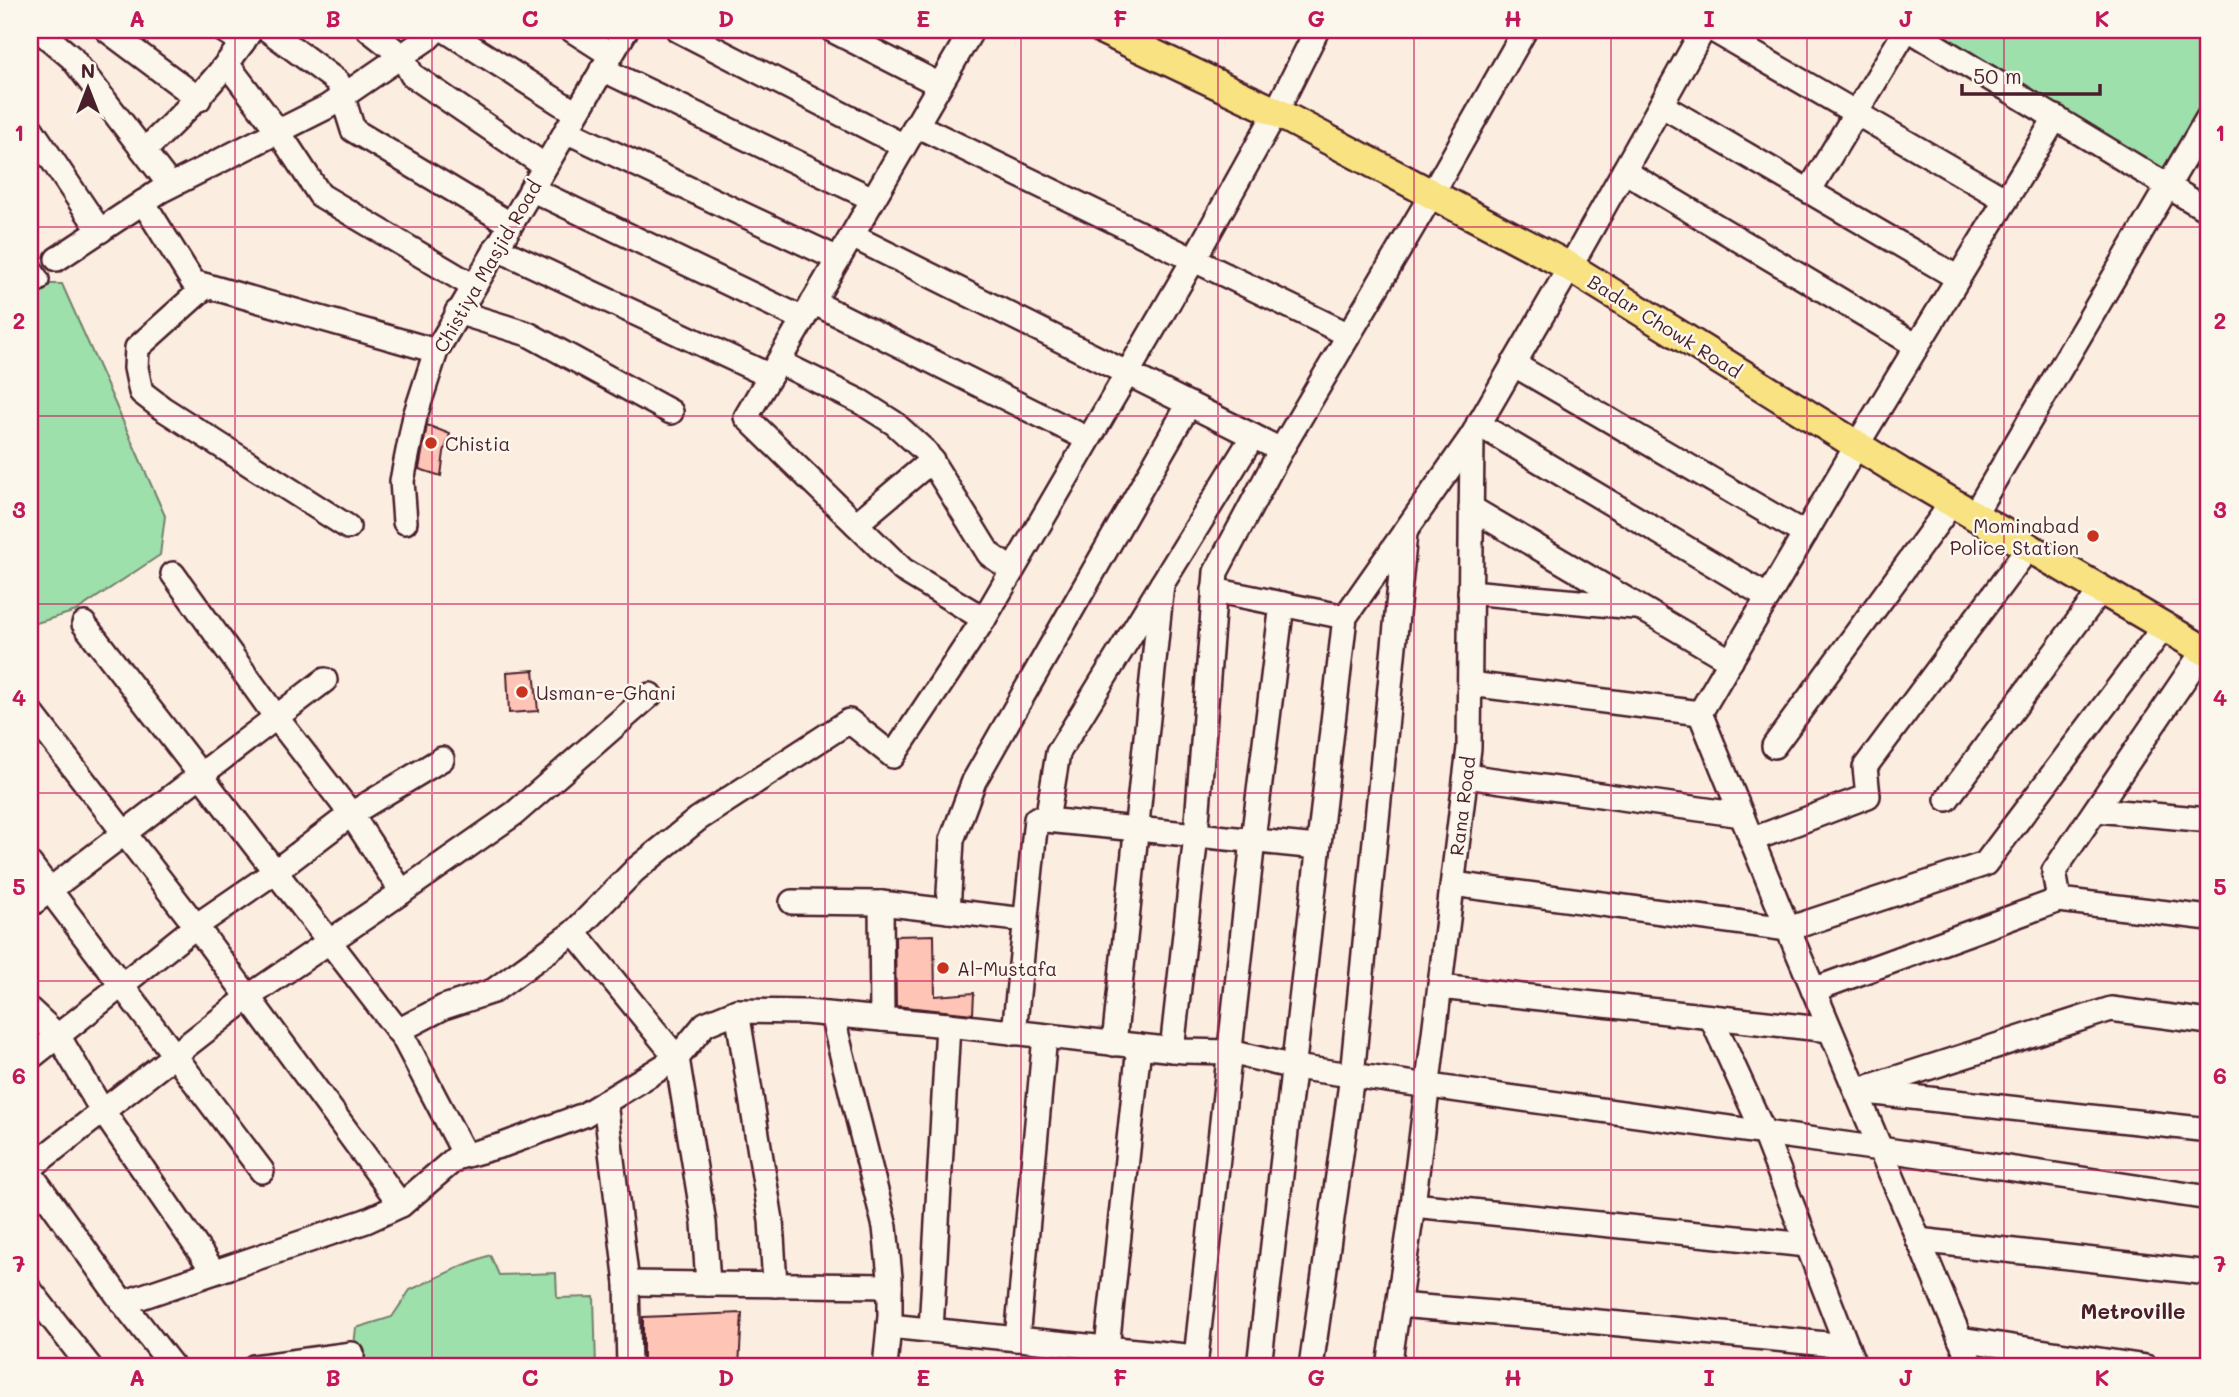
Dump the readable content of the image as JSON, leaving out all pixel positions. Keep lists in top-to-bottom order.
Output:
{
  "streets": {
    "main road": ["Badar Chowk Road"],
    "street": ["Chistiya Masjid Road", "Rana Road"]
  },
  "crossings": [
    ["Badar Chowk Road", "Rana Road"]
  ],
  "districts": ["Metroville"],
  "places": [
    "Chistia",
    "Mominabad Police Station",
    "Usman-e-Ghani",
    "Al-Mustafa"
  ],
  "scale_bar": "50 m",
  "north": "top",
  "grid": {
    "columns": [
      "A",
      "B",
      "C",
      "D",
      "E",
      "F",
      "G",
      "H",
      "I",
      "J",
      "K"
    ],
    "rows": [
      "1",
      "2",
      "3",
      "4",
      "5",
      "6",
      "7"
    ]
  }
}
